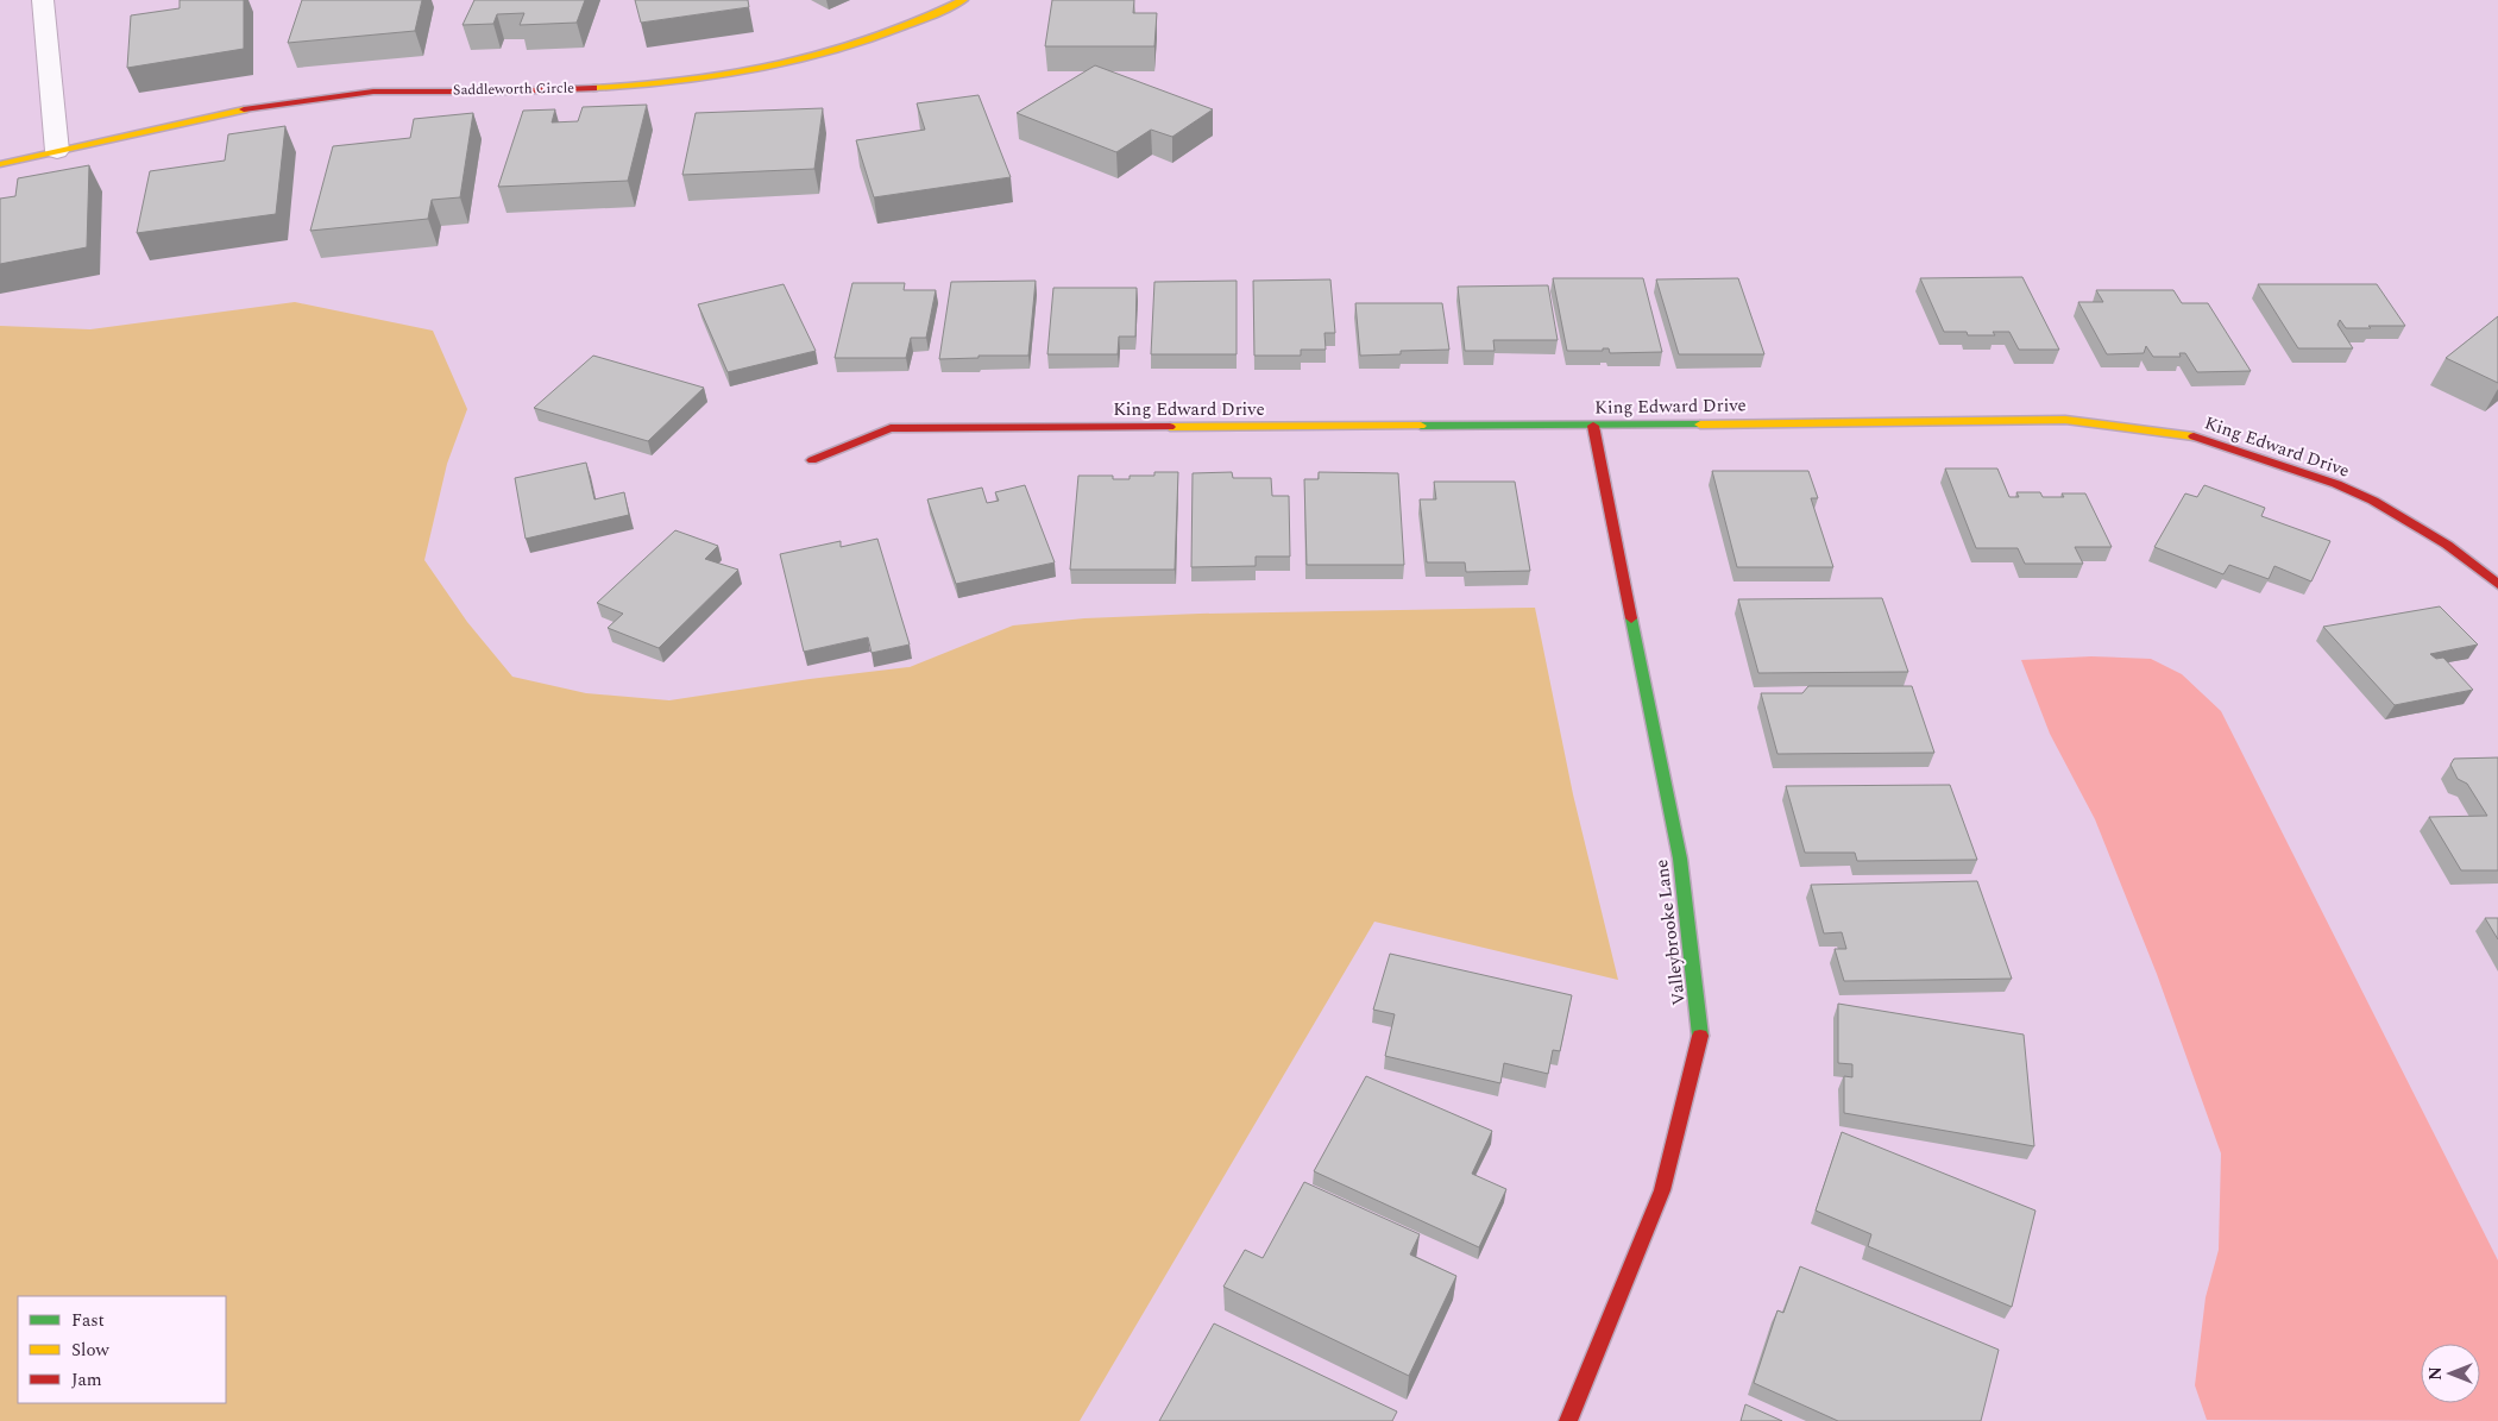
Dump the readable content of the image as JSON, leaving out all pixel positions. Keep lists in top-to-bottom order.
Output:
{
  "streets": {
    "street": ["Saddleworth Circle", "King Edward Drive", "Valleybrooke Lane"]
  },
  "crossings": [
    ["King Edward Drive", "Valleybrooke Lane"]
  ],
  "legend": ["Fast", "Slow", "Jam"],
  "north": "left"
}
